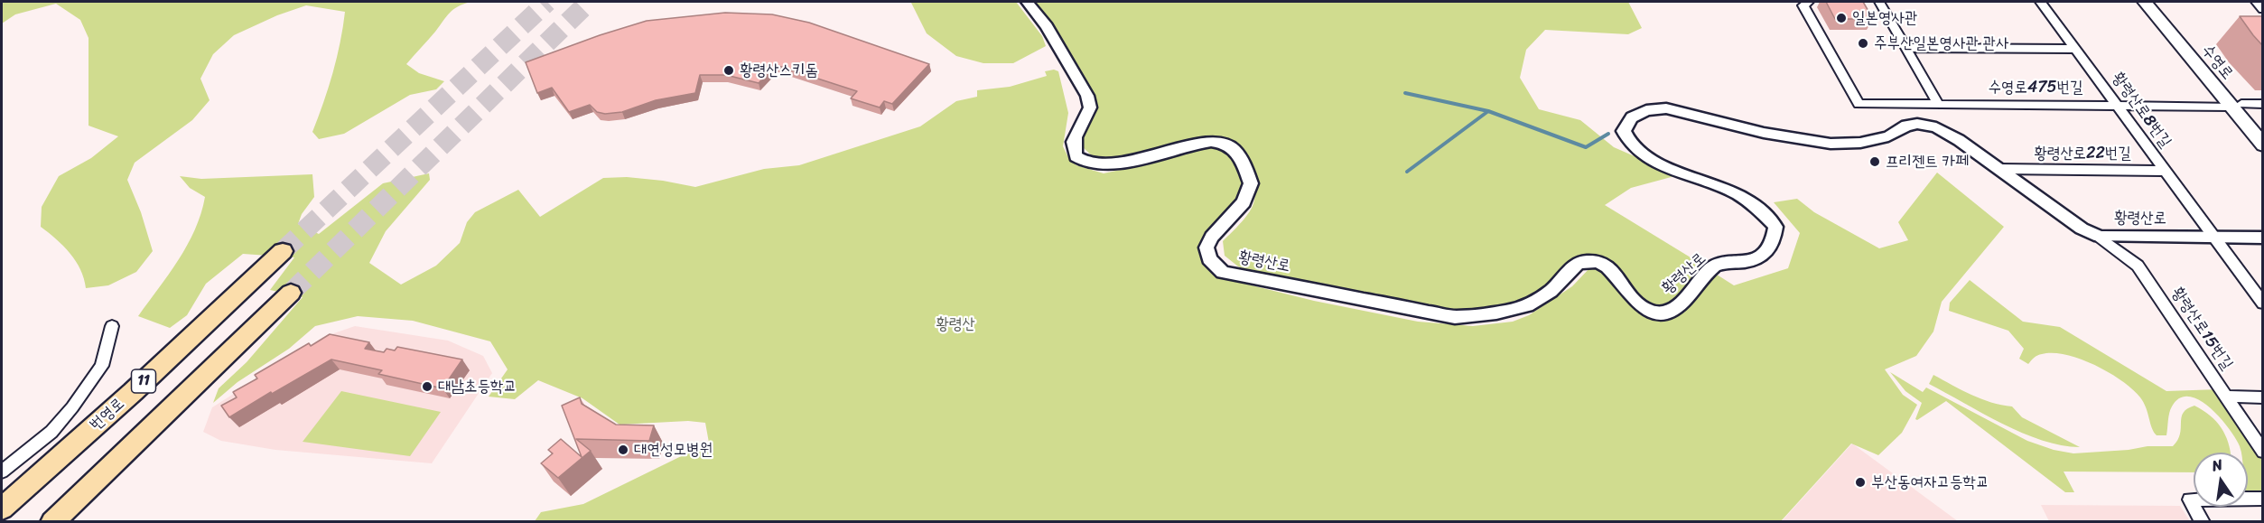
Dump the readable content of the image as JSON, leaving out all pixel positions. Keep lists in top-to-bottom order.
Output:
{
  "streets": {
    "highway": ["11", "번영로"],
    "main road": ["수영로"],
    "street": [
      "수영로475번길",
      "황령산로8번길",
      "황령산로22번길",
      "황령산로",
      "황령산로15번길"
    ]
  },
  "crossings": [
    ["수영로", "수영로475번길"],
    ["수영로475번길", "황령산로8번길"],
    ["황령산로8번길", "황령산로22번길"],
    ["황령산로8번길", "황령산로"],
    ["황령산로22번길", "황령산로"],
    ["황령산로", "황령산로15번길"]
  ],
  "parks": ["황령산"],
  "places": [
    "일본영사관",
    "주부산일본영사관 관사",
    "황령산스키돔",
    "프리젠트 카페",
    "대남초등학교",
    "대연성모병원",
    "부산동여자고등학교"
  ],
  "north": "top"
}
